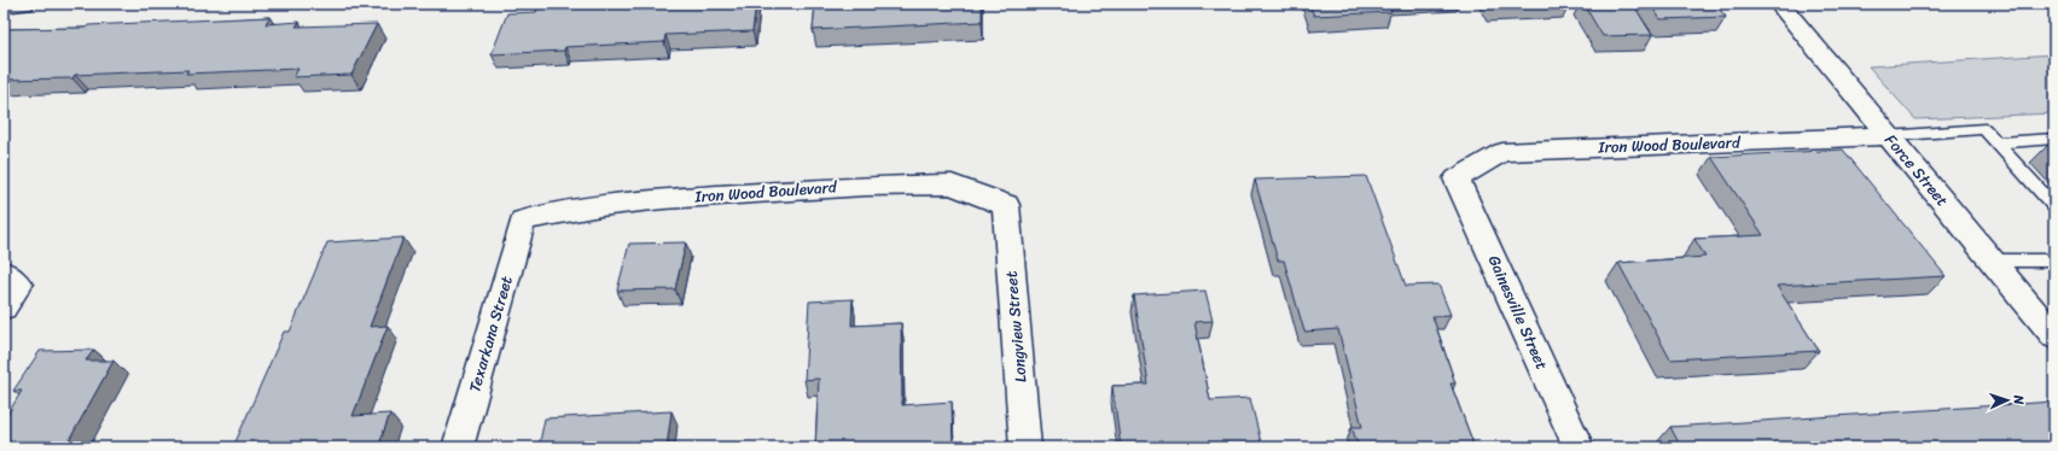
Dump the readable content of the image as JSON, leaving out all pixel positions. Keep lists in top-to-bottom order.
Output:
{
  "streets": {
    "street": [
      "Iron Wood Boulevard",
      "Force Street",
      "Gainesville Street",
      "Longview Street",
      "Texarkana Street"
    ]
  },
  "crossings": [
    ["Iron Wood Boulevard", "Force Street"],
    ["Iron Wood Boulevard", "Gainesville Street"],
    ["Iron Wood Boulevard", "Longview Street"],
    ["Iron Wood Boulevard", "Texarkana Street"]
  ],
  "north": "right"
}
